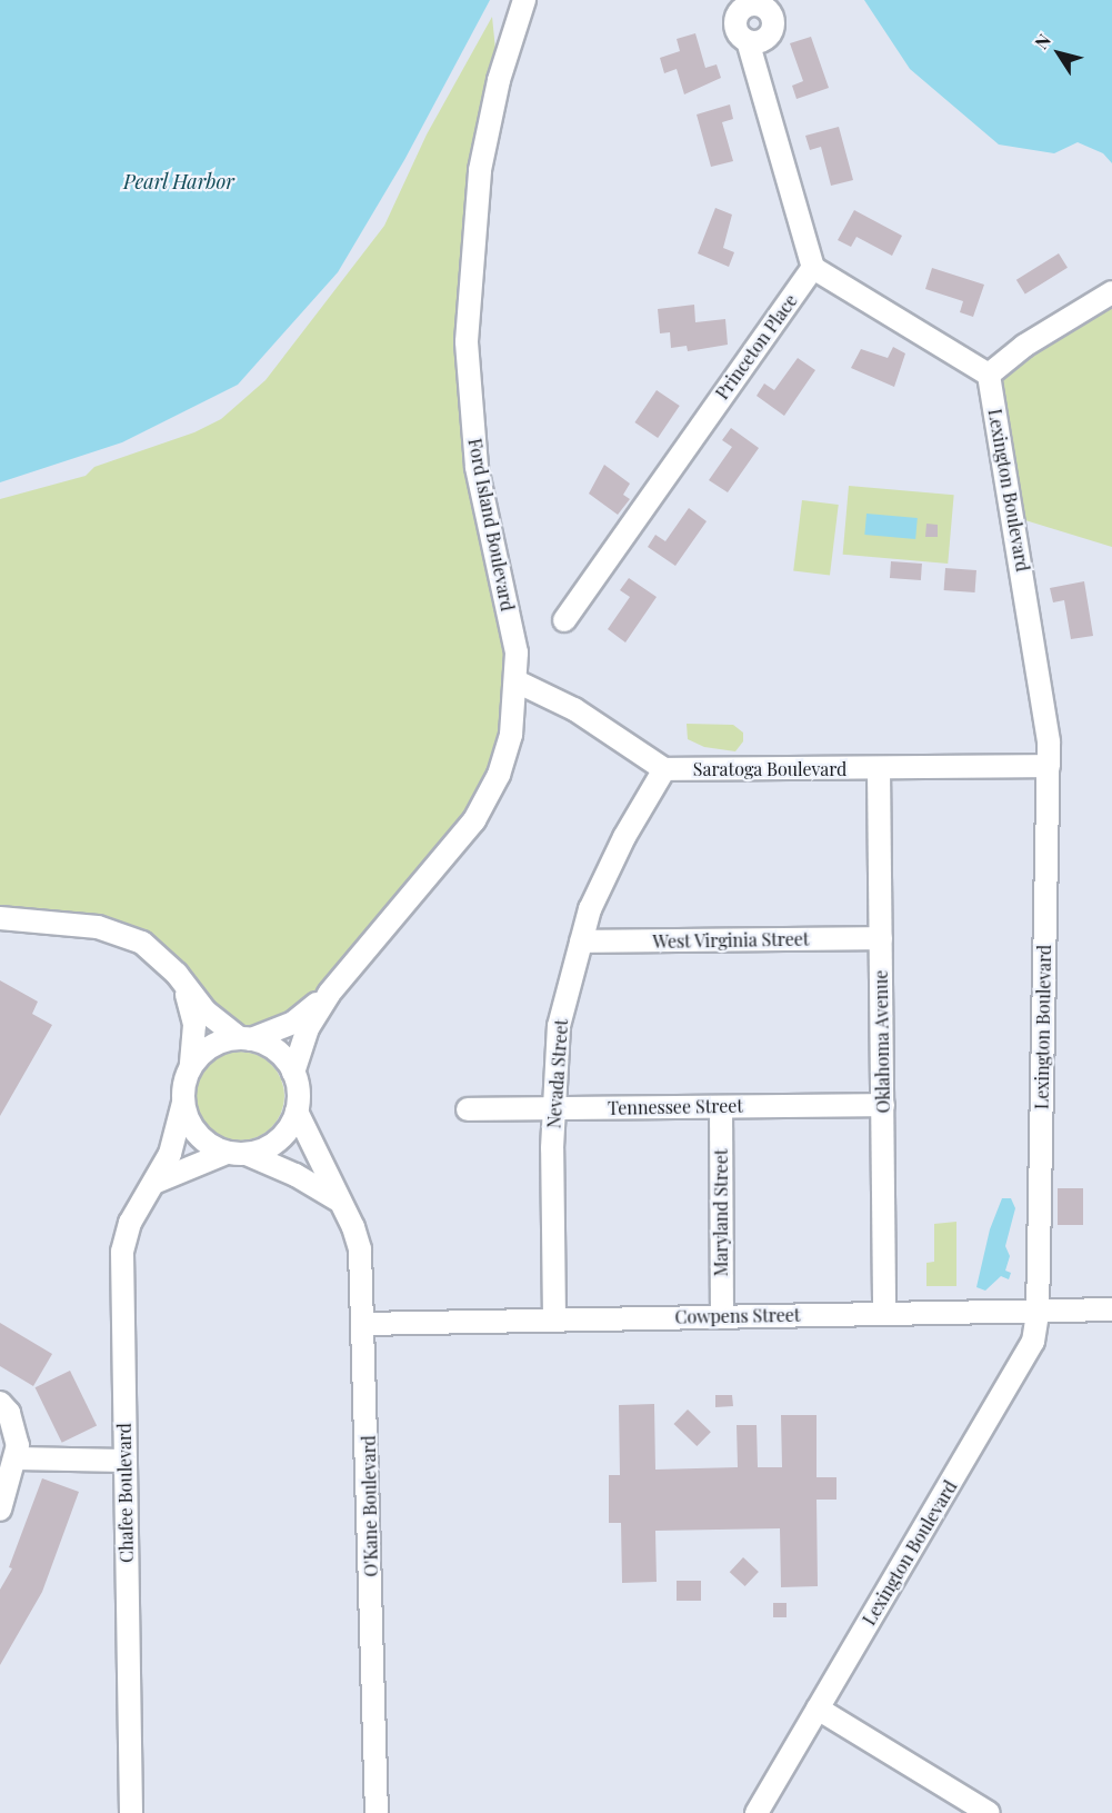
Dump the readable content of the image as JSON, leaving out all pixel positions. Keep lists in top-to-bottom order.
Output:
{
  "streets": {
    "street": [
      "Princeton Place",
      "Lexington Boulevard",
      "Ford Island Boulevard",
      "Saratoga Boulevard",
      "West Virginia Street",
      "Oklahoma Avenue",
      "Nevada Street",
      "Tennessee Street",
      "Maryland Street",
      "Cowpens Street",
      "Chafee Boulevard",
      "O'Kane Boulevard"
    ]
  },
  "crossings": [
    ["Lexington Boulevard", "Saratoga Boulevard"],
    ["Lexington Boulevard", "Cowpens Street"],
    ["Ford Island Boulevard", "Chafee Boulevard"],
    ["Ford Island Boulevard", "O'Kane Boulevard"],
    ["Saratoga Boulevard", "Oklahoma Avenue"],
    ["Saratoga Boulevard", "Nevada Street"],
    ["West Virginia Street", "Oklahoma Avenue"],
    ["West Virginia Street", "Nevada Street"],
    ["Oklahoma Avenue", "Tennessee Street"],
    ["Oklahoma Avenue", "Cowpens Street"],
    ["Nevada Street", "Tennessee Street"],
    ["Nevada Street", "Cowpens Street"],
    ["Tennessee Street", "Maryland Street"],
    ["Maryland Street", "Cowpens Street"],
    ["Cowpens Street", "O'Kane Boulevard"],
    ["Chafee Boulevard", "O'Kane Boulevard"]
  ],
  "water": ["Pearl Harbor"],
  "north": "top left"
}
